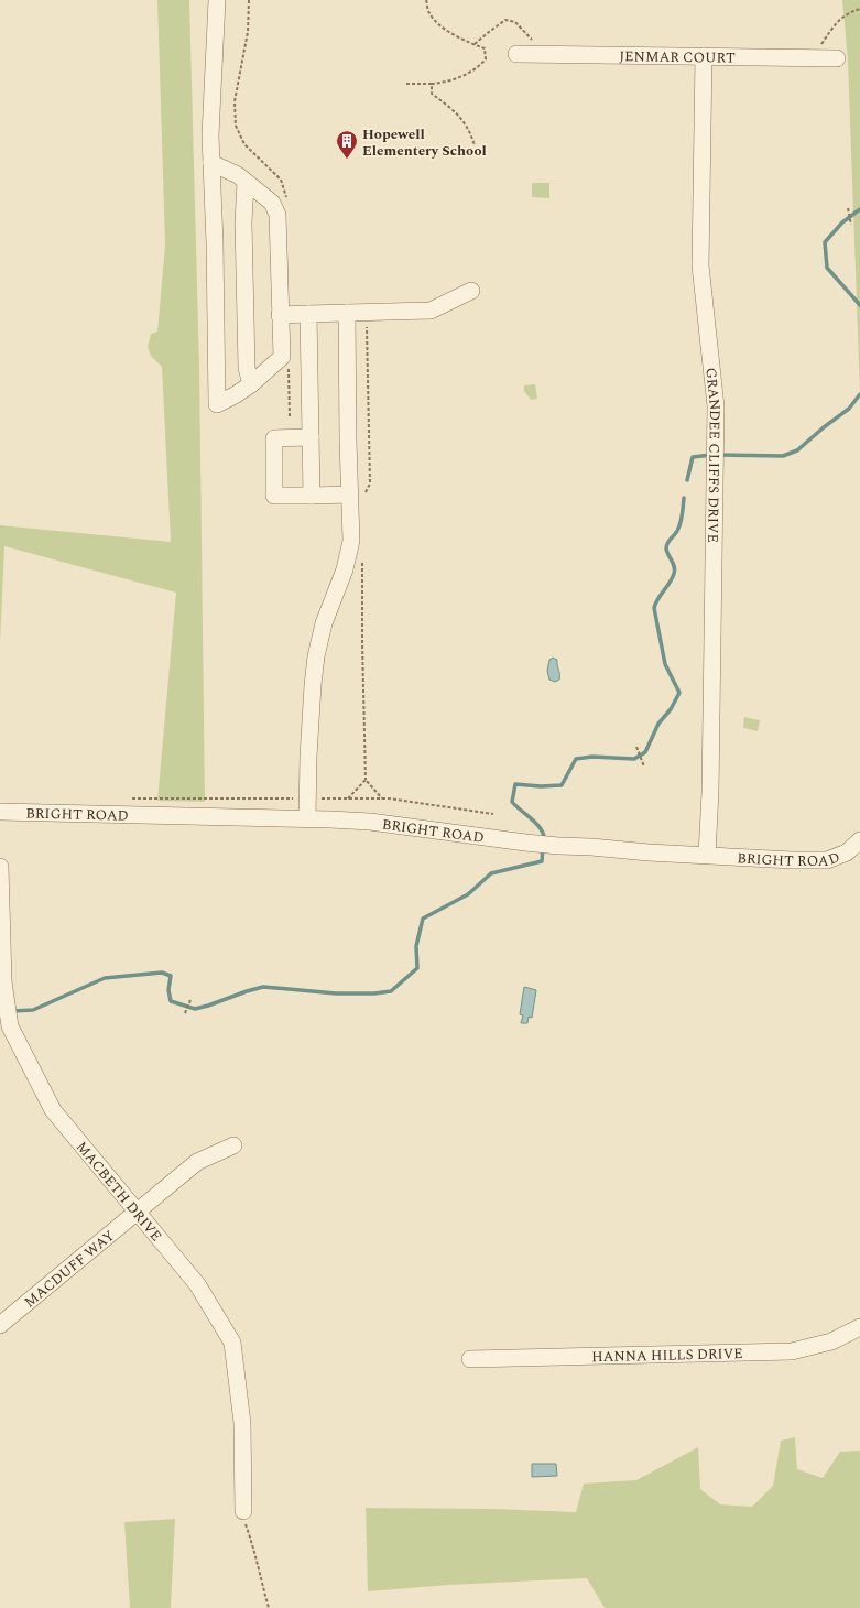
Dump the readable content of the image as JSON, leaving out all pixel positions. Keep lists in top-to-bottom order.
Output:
{
  "streets": {
    "street": [
      "JENMAR COURT",
      "GRANDEE CLIFFS DRIVE",
      "BRIGHT ROAD",
      "MACBETH DRIVE",
      "MACDUFF WAY",
      "HANNA HILLS DRIVE"
    ]
  },
  "crossings": [
    ["JENMAR COURT", "GRANDEE CLIFFS DRIVE"],
    ["GRANDEE CLIFFS DRIVE", "BRIGHT ROAD"],
    ["MACBETH DRIVE", "MACDUFF WAY"]
  ],
  "places": {
    "building": ["Hopewell Elementery School"]
  }
}
